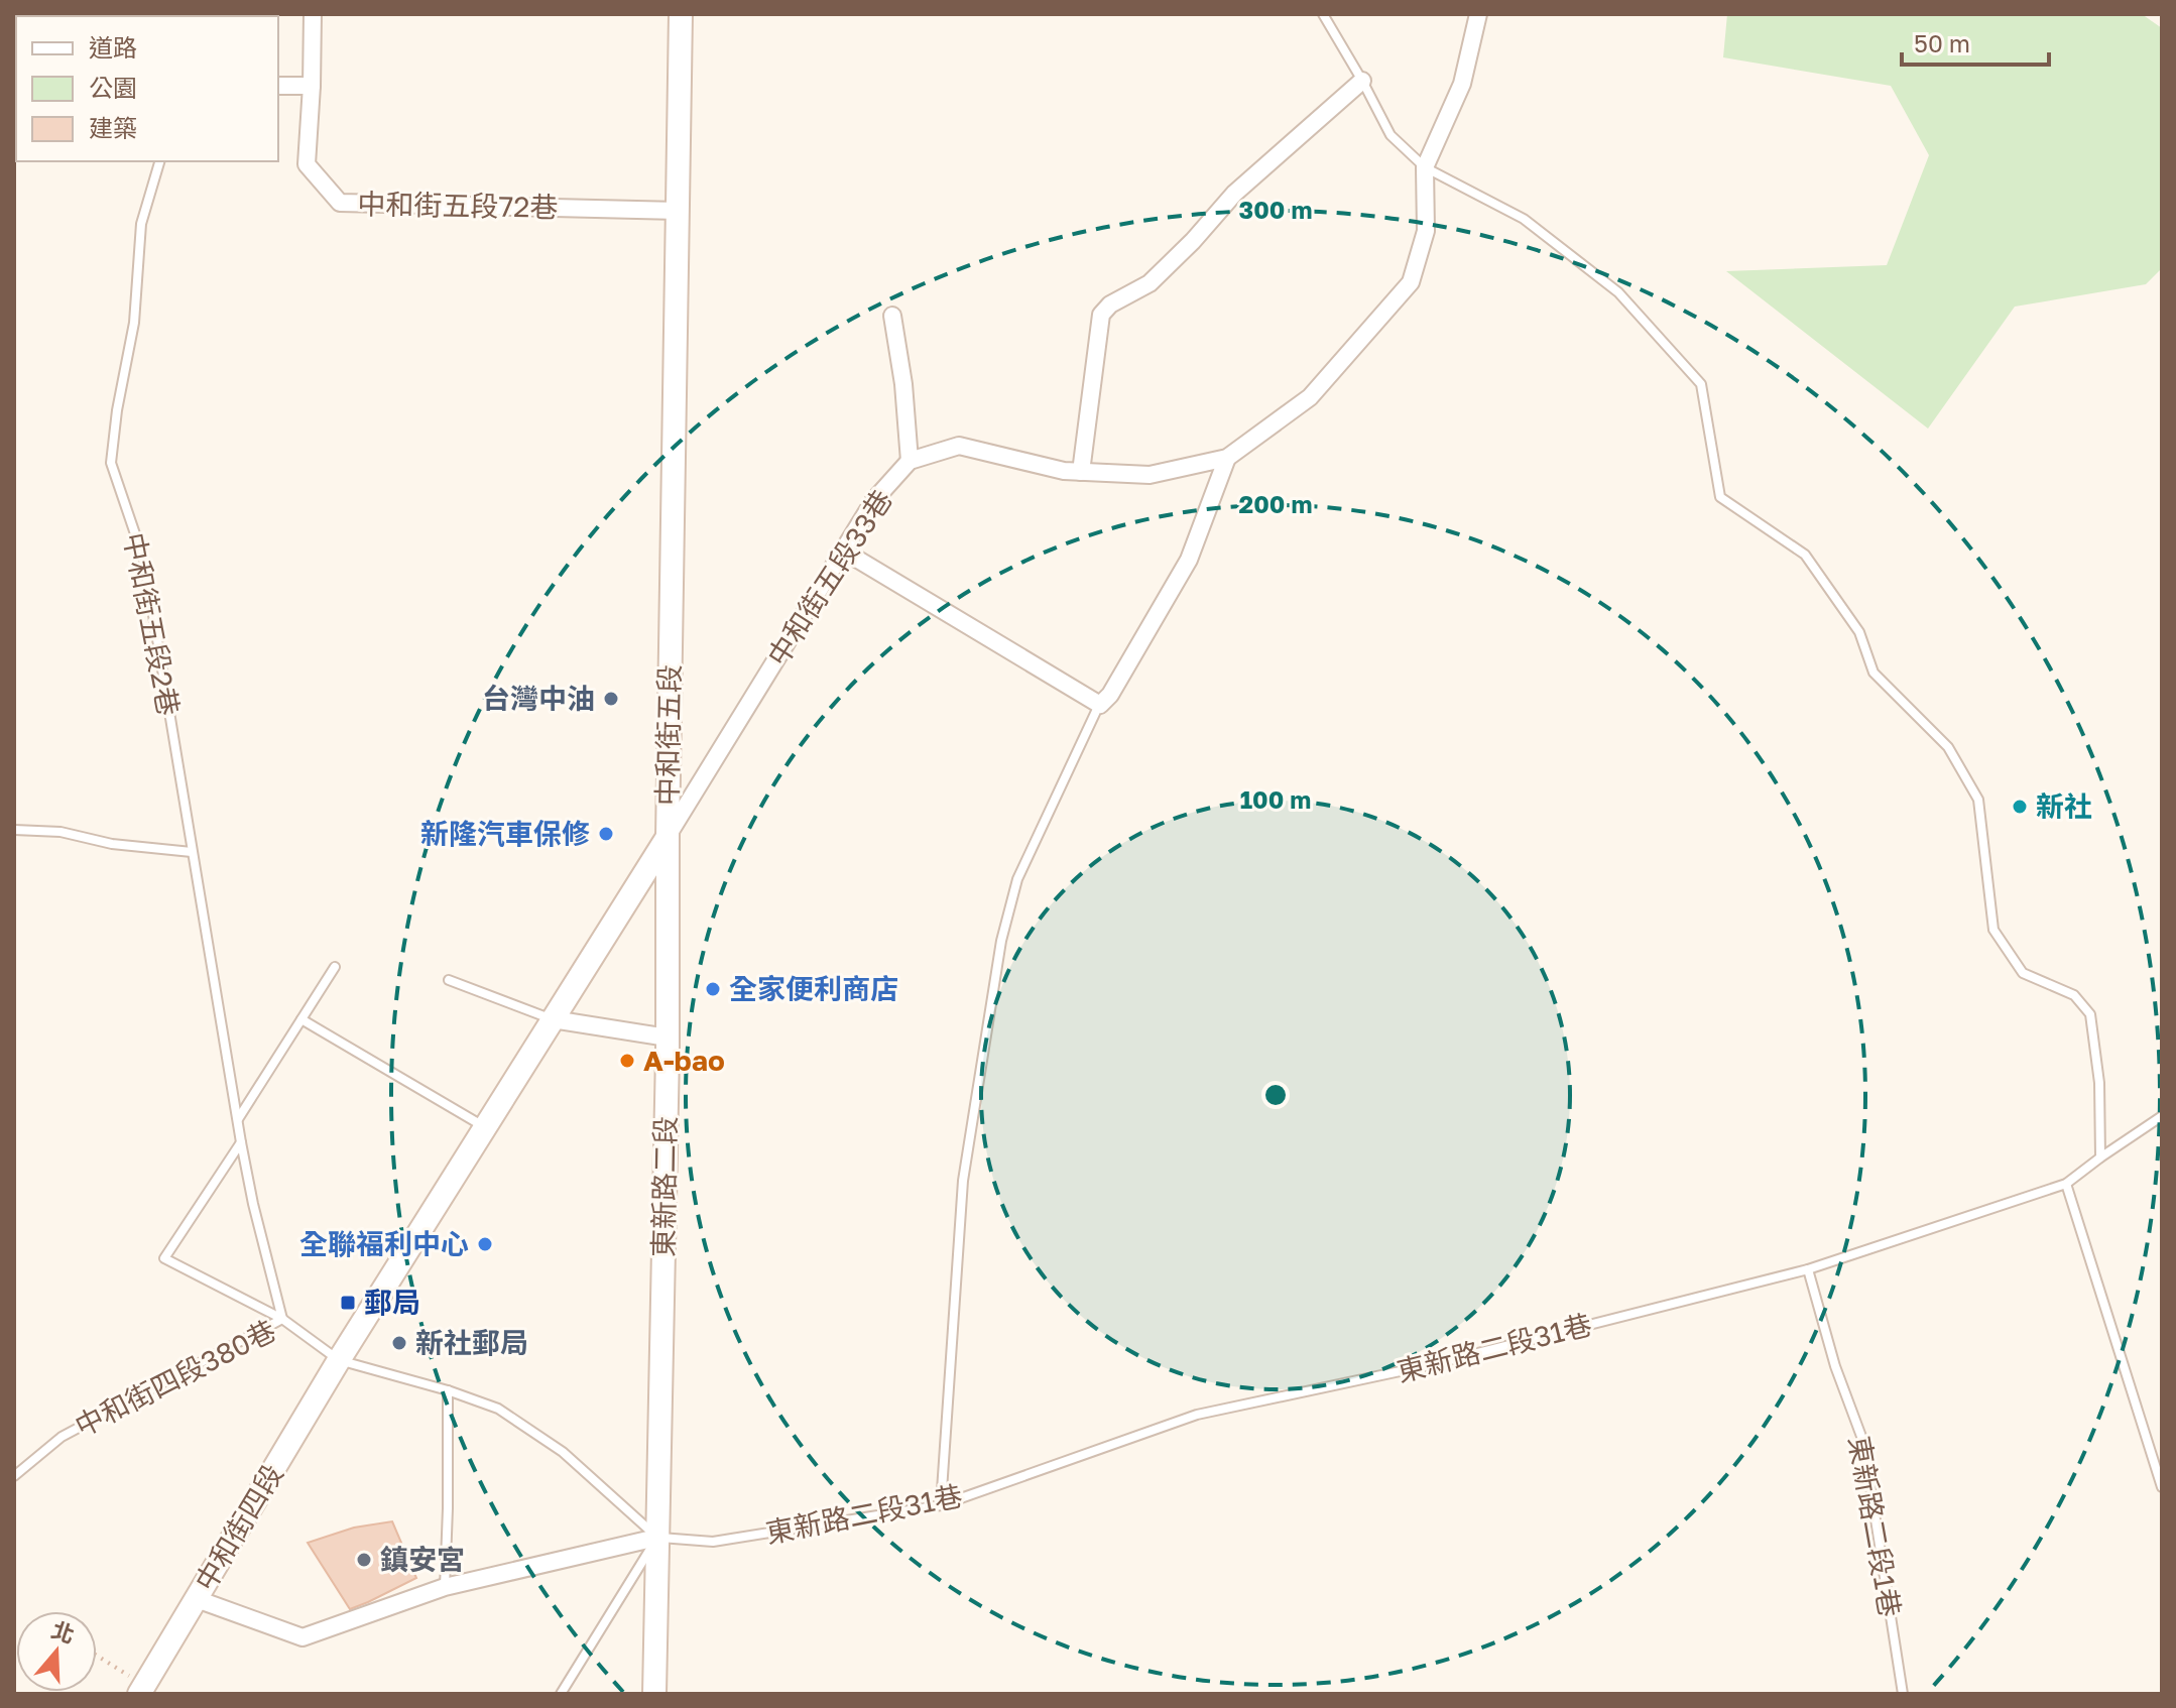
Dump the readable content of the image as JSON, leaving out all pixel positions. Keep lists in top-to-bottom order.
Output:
{
  "streets": {
    "main road": ["中和街五段", "東新路二段", "中和街四段"],
    "street": ["中和街五段72巷", "中和街五段33巷"],
    "lane": [
      "中和街五段2巷",
      "東新路二段31巷",
      "中和街四段380巷",
      "東新路二段1巷"
    ]
  },
  "crossings": [
    ["中和街五段72巷", "中和街五段"],
    ["中和街五段33巷", "中和街五段"],
    ["中和街五段33巷", "東新路二段"],
    ["中和街五段2巷", "中和街四段380巷"],
    ["中和街五段", "東新路二段"],
    ["中和街五段", "中和街四段380巷"],
    ["中和街五段", "中和街四段"],
    ["東新路二段", "東新路二段31巷"],
    ["東新路二段31巷", "東新路二段1巷"],
    ["中和街四段380巷", "中和街四段"]
  ],
  "places": {
    "other": [
      "台灣中油",
      "新社",
      "新隆汽車保修",
      "全家便利商店",
      "A-bao",
      "全聯福利中心",
      "新社郵局",
      "鎮安宮"
    ],
    "transit": ["郵局"]
  },
  "legend": ["道路", "公園", "建築"],
  "scale_bar": "50 m",
  "north": "top",
  "rings": ["300 m", "200 m", "100 m"]
}
